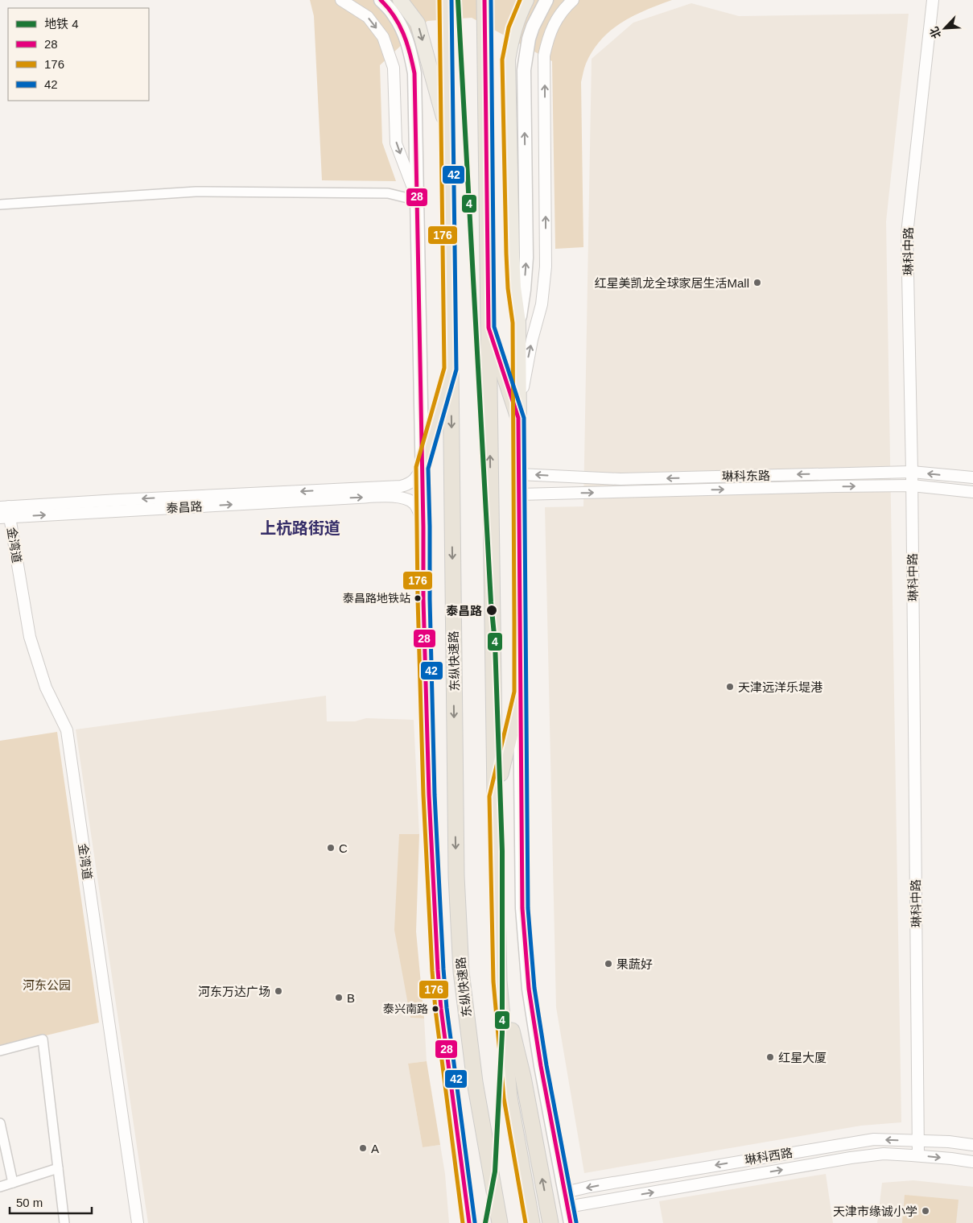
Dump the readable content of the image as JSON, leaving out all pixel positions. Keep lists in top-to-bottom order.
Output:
{
  "streets": {
    "highway": ["东纵快速路"],
    "street": [
      "琳科中路",
      "琳科东路",
      "泰昌路",
      "金湾道",
      "琳科西路"
    ]
  },
  "crossings": [
    ["琳科中路", "琳科东路"],
    ["琳科中路", "琳科西路"],
    ["泰昌路", "金湾道"]
  ],
  "districts": ["上杭路街道"],
  "parks": ["河东公园"],
  "places": [
    "红星美凯龙全球家居生活Mall",
    "泰昌路地铁站",
    "泰昌路",
    "天津远洋乐堤港",
    "C",
    "果蔬好",
    "河东万达广场",
    "B",
    "泰兴南路",
    "红星大厦",
    "A",
    "天津市缘诚小学"
  ],
  "lines": [
    "metro line 4",
    "transit line 28",
    "transit line 176",
    "transit line 42"
  ],
  "legend": [
    "地铁 4",
    "28",
    "176",
    "42"
  ],
  "scale_bar": "50 m",
  "north": "bottom left"
}
